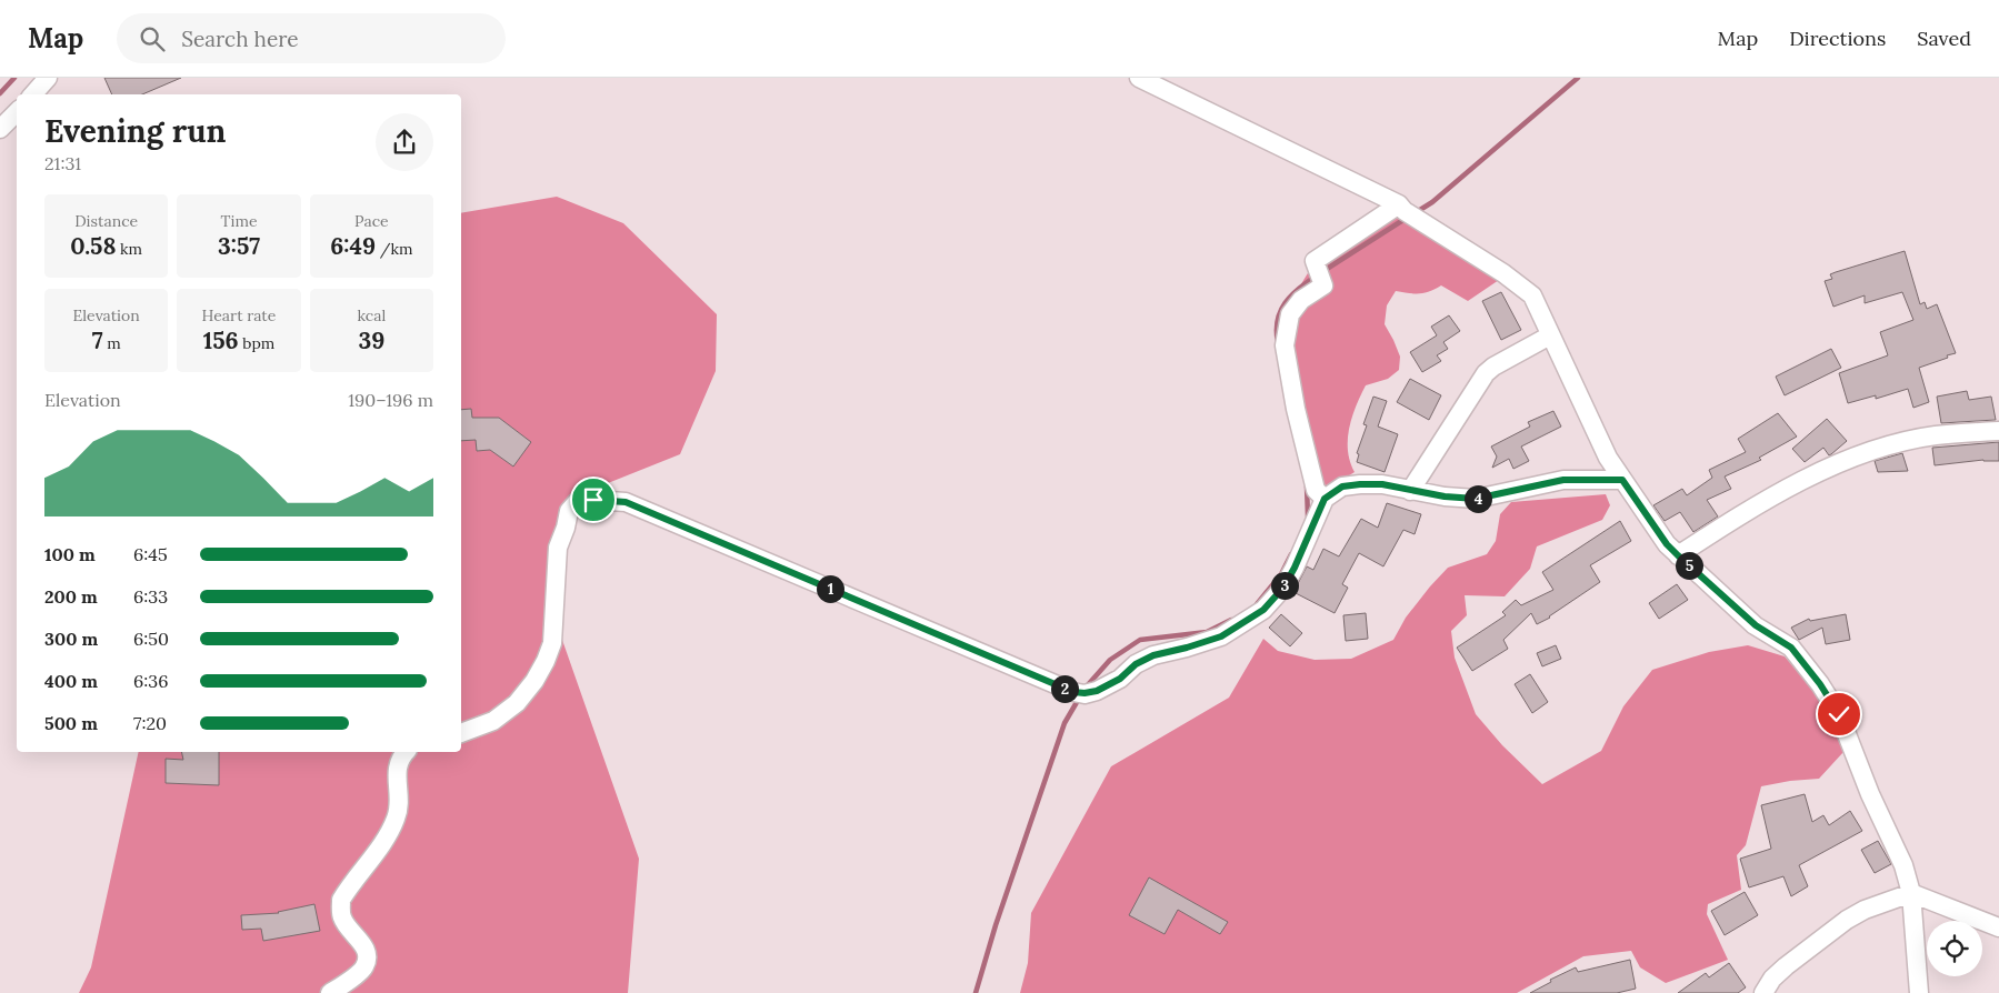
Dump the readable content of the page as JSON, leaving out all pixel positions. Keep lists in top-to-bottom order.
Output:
{
  "page": {
    "header": "Map",
    "search": "Search here",
    "nav": ["Map", "Directions", "Saved"],
    "heading": ["Evening run", "21:31"],
    "stats": [
      ["Distance", "0.58 km"],
      ["Time", "3:57"],
      ["Pace", "6:49 /km"],
      ["Elevation", "7 m"],
      ["Heart rate", "156 bpm"],
      ["kcal", "39"]
    ],
    "chart": ["Elevation", "190–196 m"],
    "pins": [
      "4",
      "5",
      "3",
      "1",
      "2"
    ],
    "list": [
      {
        "name": "100 m",
        "note": "6:45"
      },
      {
        "name": "200 m",
        "note": "6:33"
      },
      {
        "name": "300 m",
        "note": "6:50"
      },
      {
        "name": "400 m",
        "note": "6:36"
      },
      {
        "name": "500 m",
        "note": "7:20"
      }
    ]
  }
}
